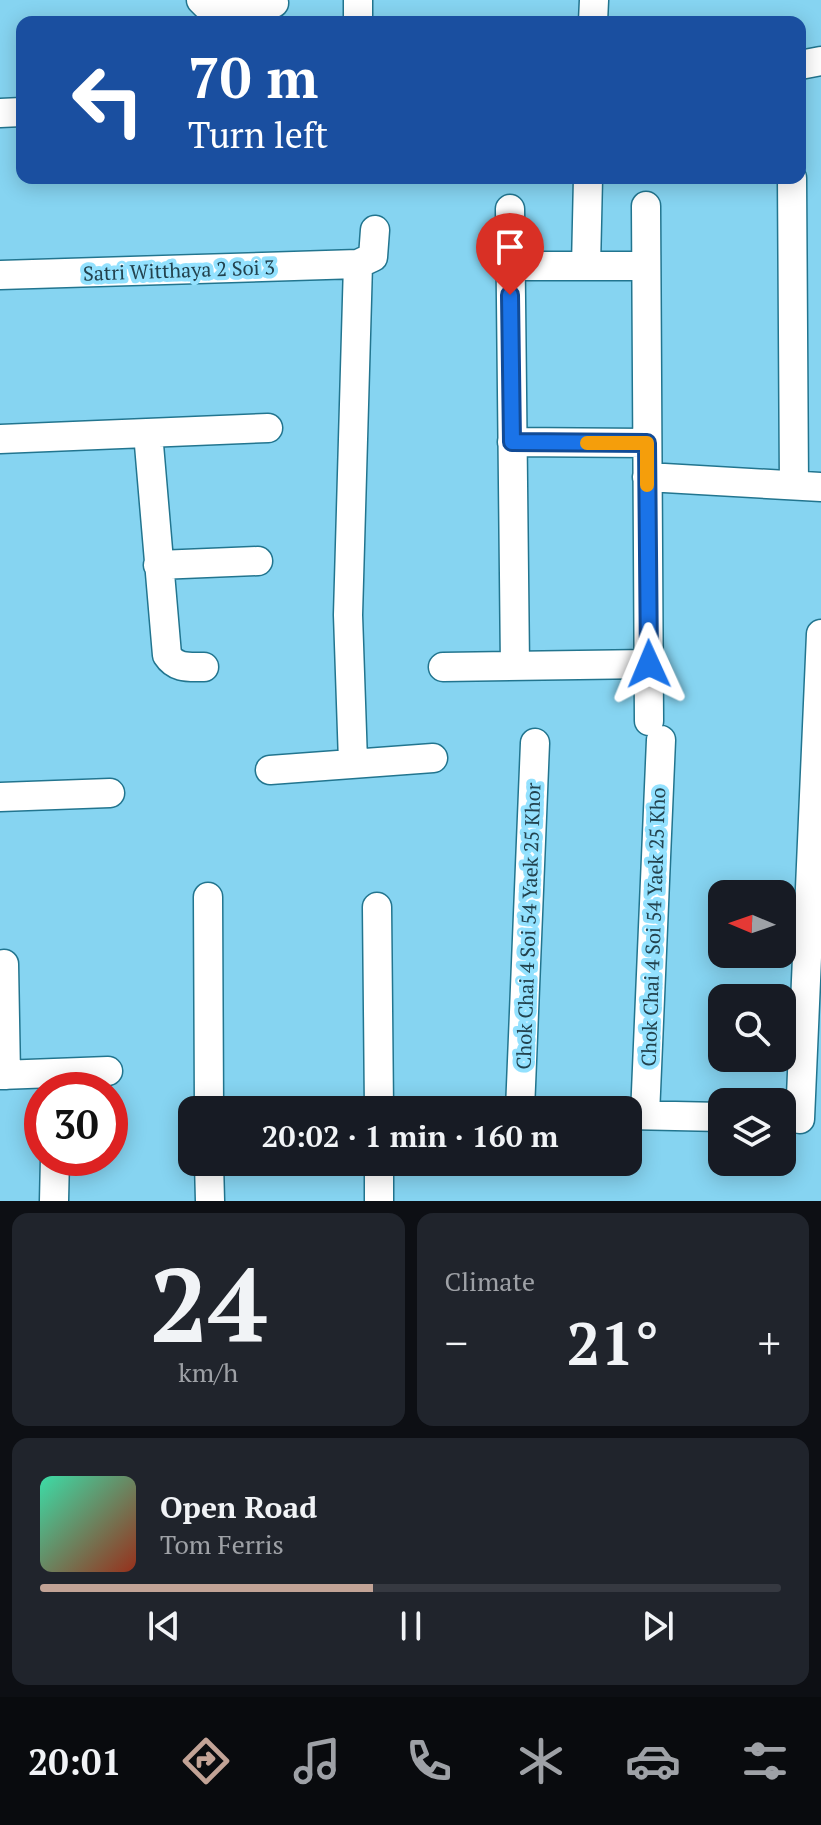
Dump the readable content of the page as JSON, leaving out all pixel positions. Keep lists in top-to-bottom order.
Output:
{
  "streets": {
    "street": ["Satri Witthaya 2 Soi 3", "Chok Chai 4 Soi 54 Yaek 25 Khor", "Chok Chai 4 Soi 54 Yaek 25 Kho"]
  },
  "north": "left",
  "page": {
    "turn": ["70 m", "Turn left"],
    "limit": "30",
    "trip": "20:02 · 1 min · 160 m",
    "tile": [
      ["24", "km/h"],
      "Climate"
    ],
    "heat": ["−", "21°", "+"],
    "song": ["Open Road", "Tom Ferris"],
    "tabs": "20:01"
  }
}
